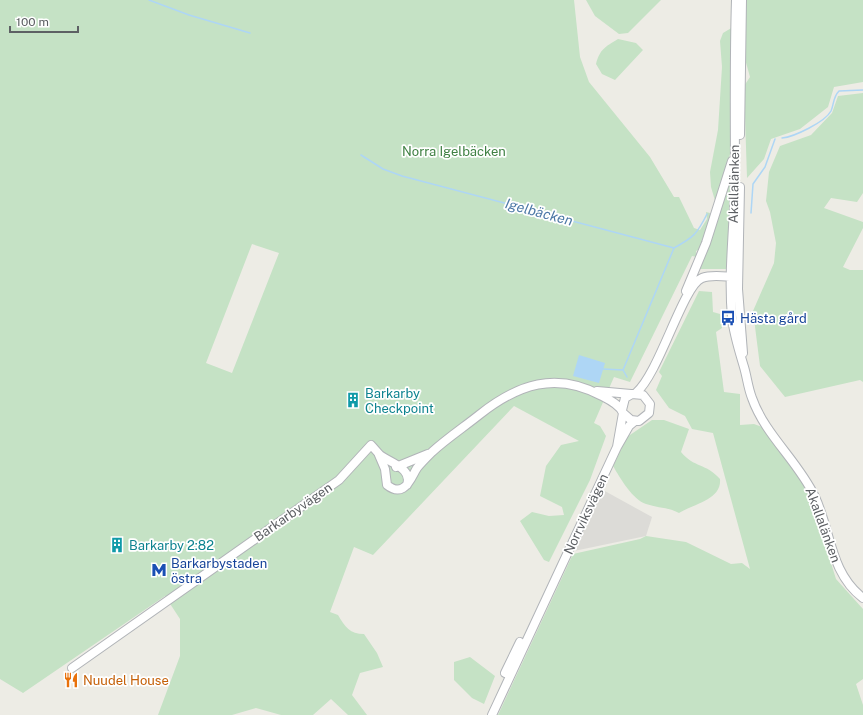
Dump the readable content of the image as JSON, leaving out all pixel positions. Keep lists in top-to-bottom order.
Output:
{
  "streets": {
    "street": ["Akallalänken", "Barkarbyvägen", "Norrviksvägen"]
  },
  "water": ["Igelbäcken"],
  "parks": ["Norra Igelbäcken"],
  "places": {
    "bus stop": ["Hästa gård"],
    "building": ["Barkarby Checkpoint", "Barkarby 2:82"],
    "metro station": ["Barkarbystaden östra"],
    "restaurant": ["Nuudel House"]
  },
  "scale_bar": "100 m"
}
